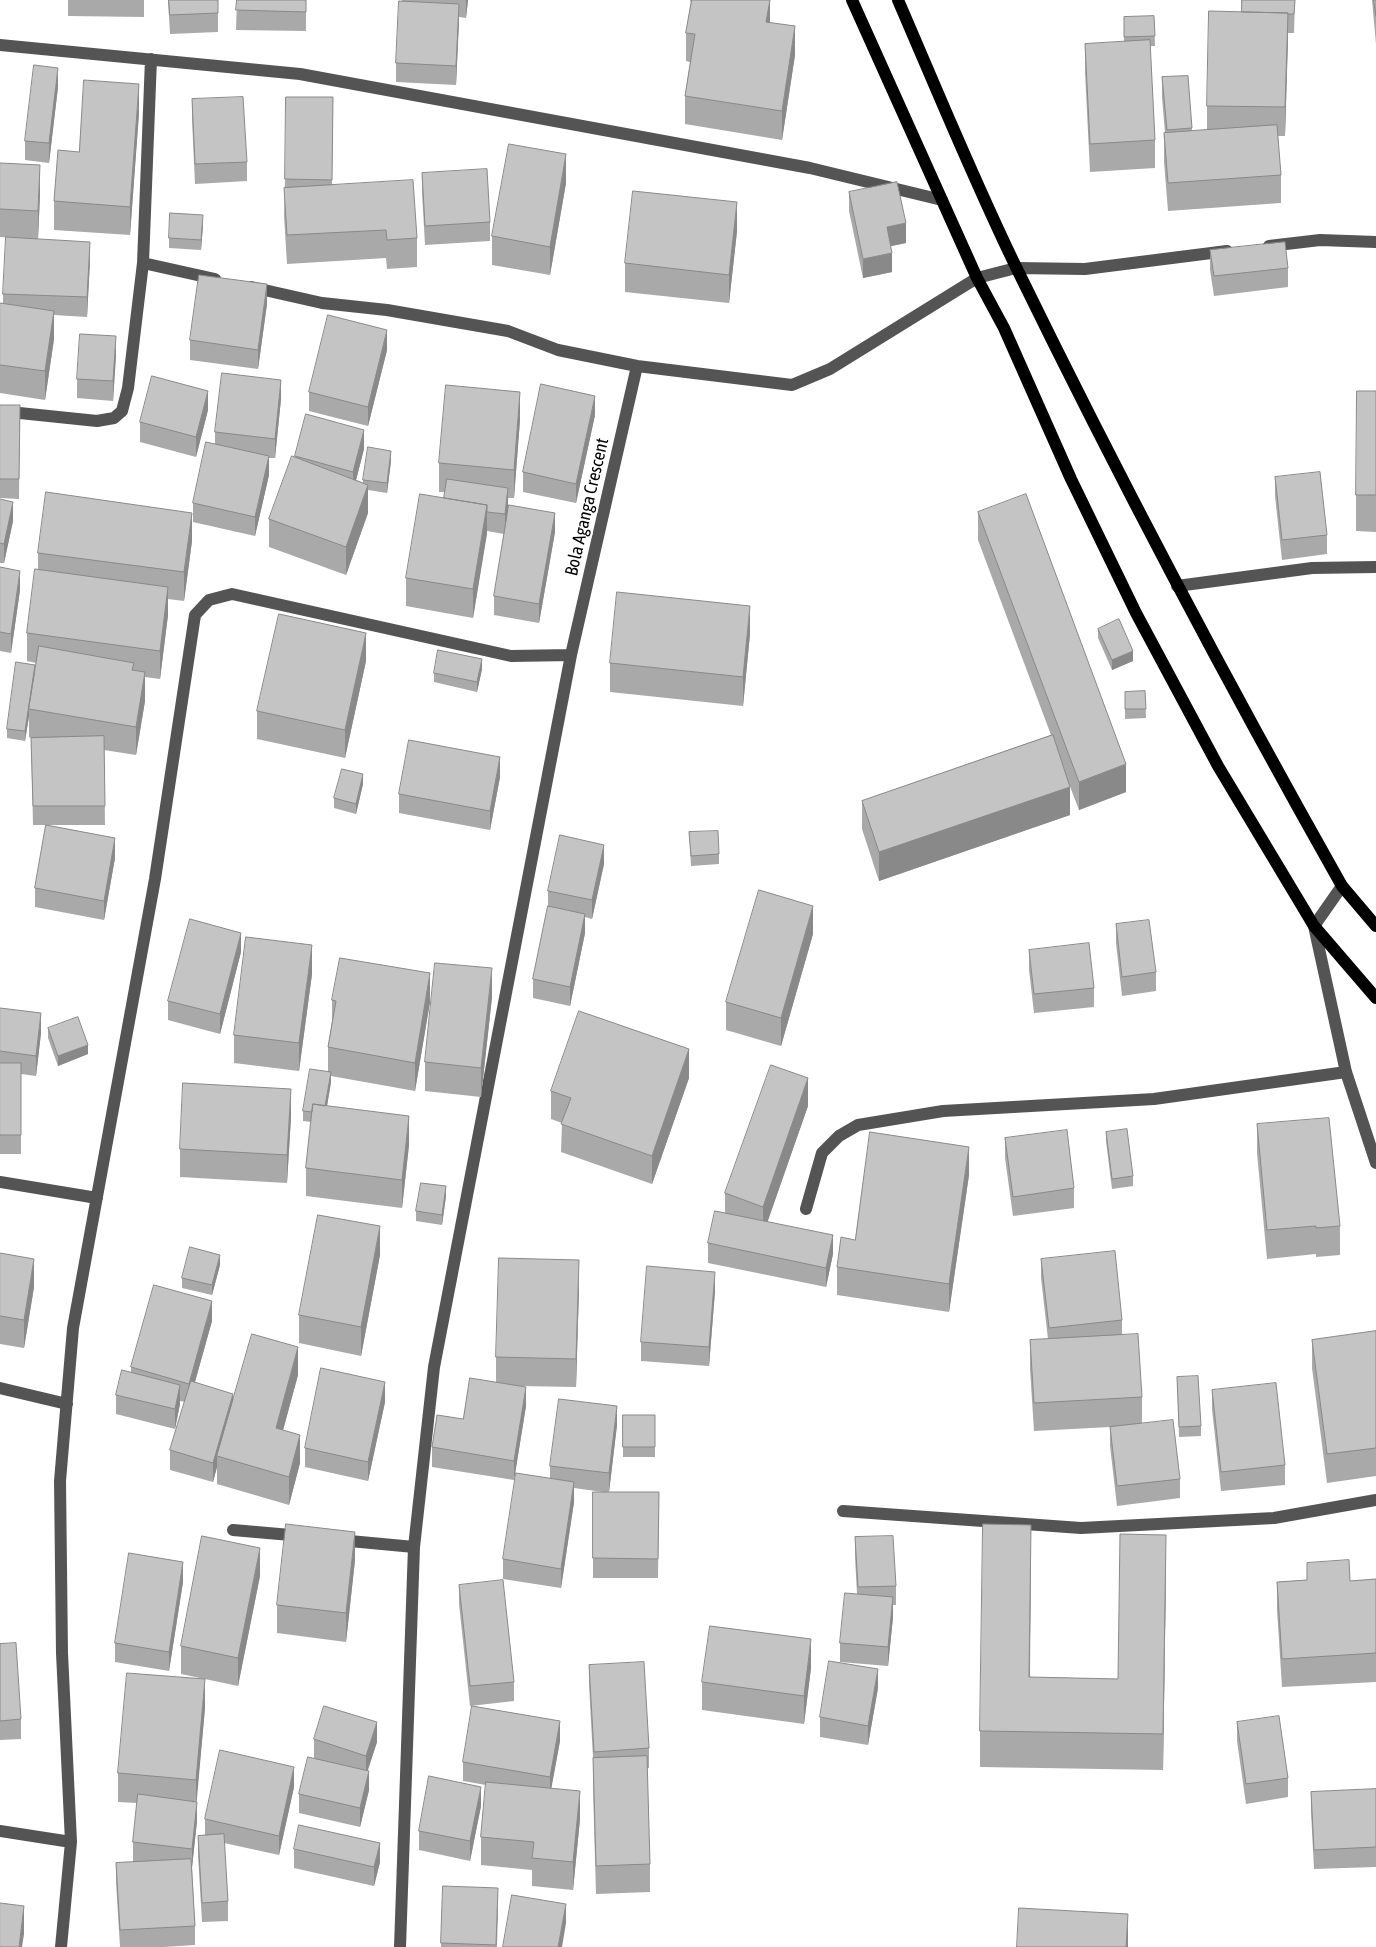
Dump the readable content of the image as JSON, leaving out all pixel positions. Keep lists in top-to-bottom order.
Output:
{
  "streets": {
    "street": ["Bola Aganga Crescent"]
  }
}
